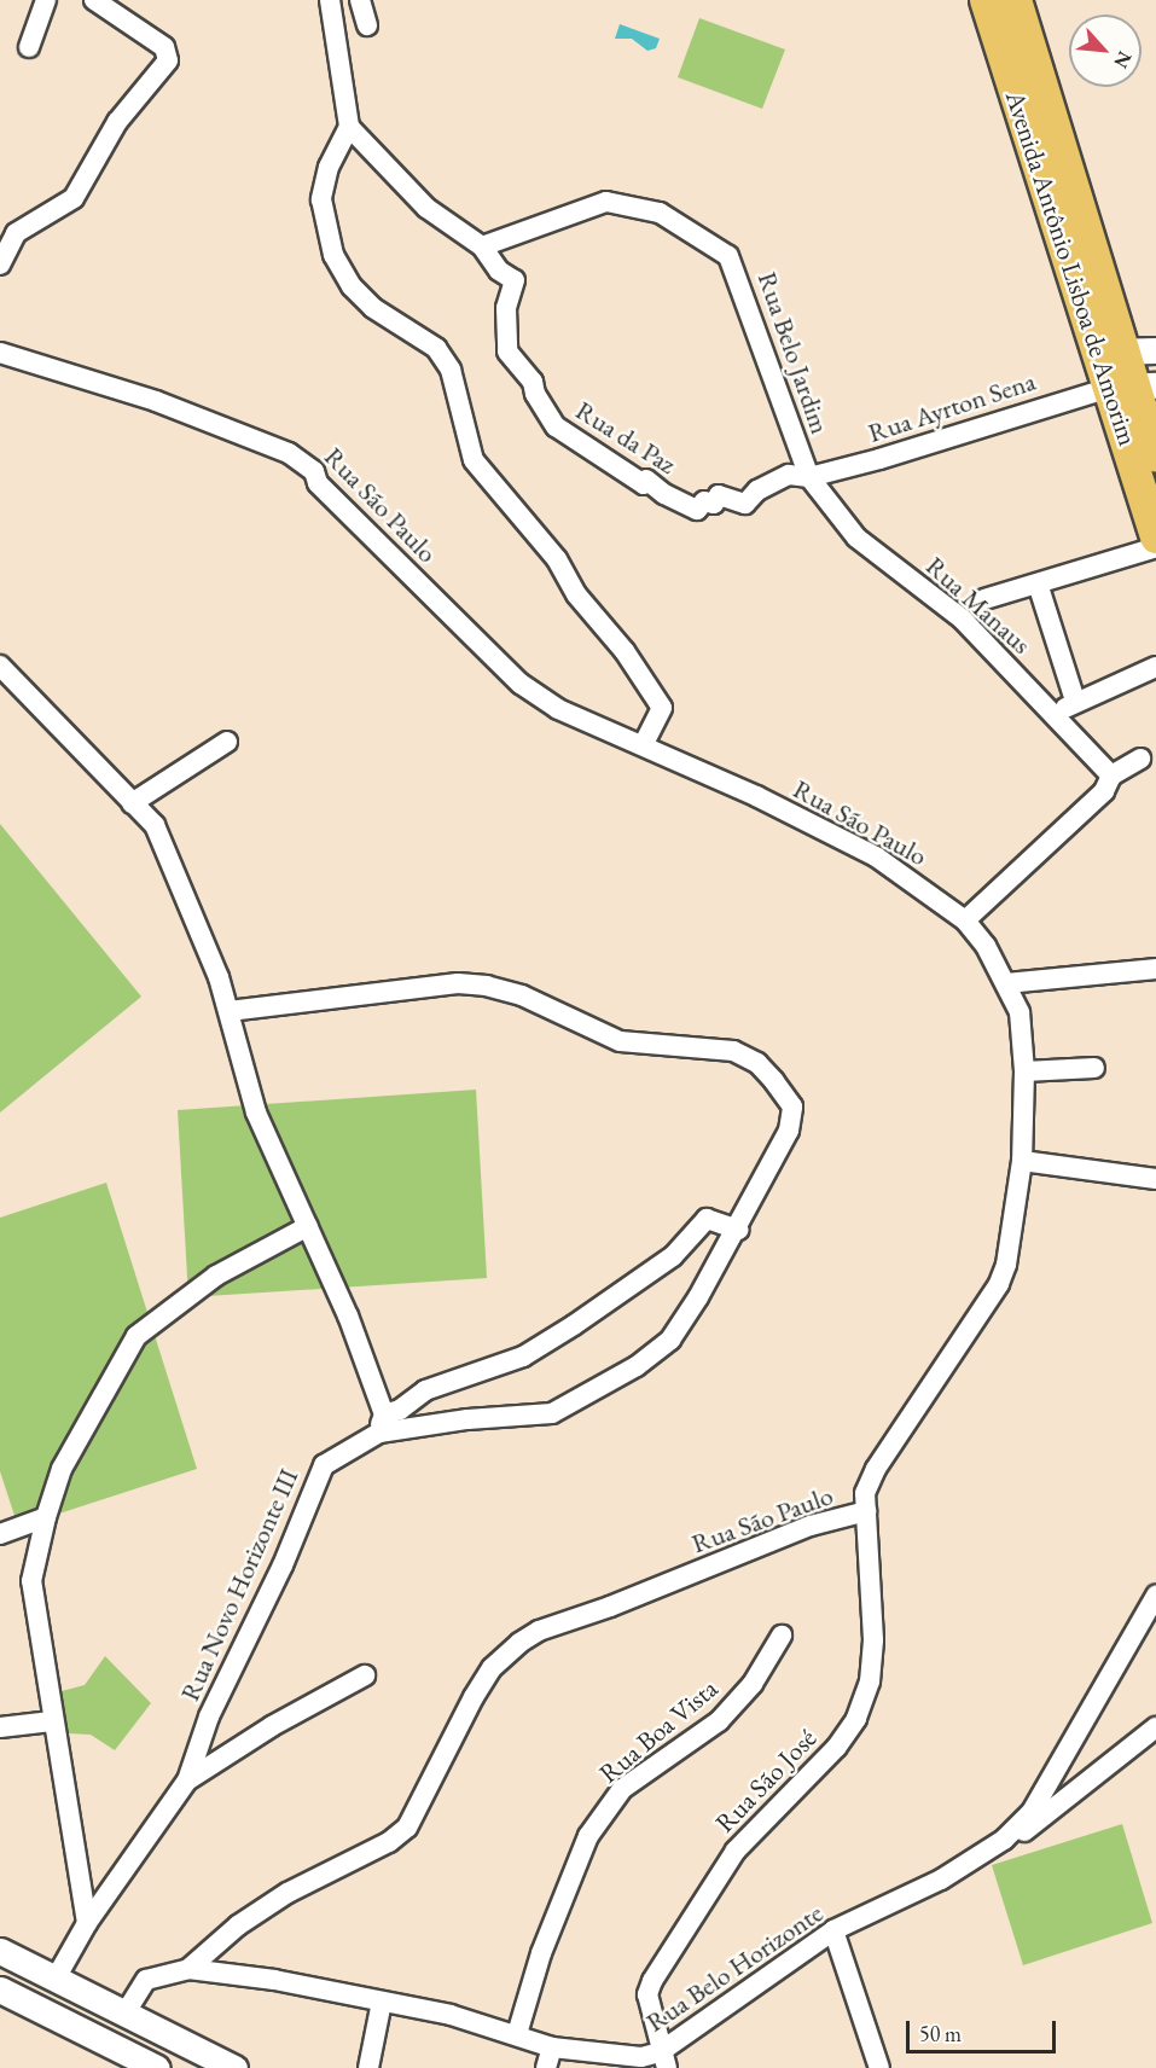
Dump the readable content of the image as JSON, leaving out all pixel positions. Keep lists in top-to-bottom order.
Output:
{
  "streets": {
    "main road": ["Avenida Antônio Lisboa de Amorim"],
    "street": [
      "Rua Belo Jardim",
      "Rua Ayrton Sena",
      "Rua da Paz",
      "Rua São Paulo",
      "Rua Manaus",
      "Rua Novo Horizonte III",
      "Rua Boa Vista",
      "Rua São José",
      "Rua Belo Horizonte"
    ]
  },
  "crossings": [
    ["Avenida Antônio Lisboa de Amorim", "Rua Ayrton Sena"],
    ["Rua Belo Jardim", "Rua Ayrton Sena"],
    ["Rua Belo Jardim", "Rua da Paz"],
    ["Rua Belo Jardim", "Rua Manaus"],
    ["Rua Ayrton Sena", "Rua da Paz"],
    ["Rua Ayrton Sena", "Rua Manaus"],
    ["Rua da Paz", "Rua Manaus"],
    ["Rua São Paulo", "Rua São José"],
    ["Rua São Paulo", "Rua Belo Horizonte"],
    ["Rua Boa Vista", "Rua Belo Horizonte"],
    ["Rua São José", "Rua Belo Horizonte"]
  ],
  "scale_bar": "50 m",
  "north": "bottom right"
}
